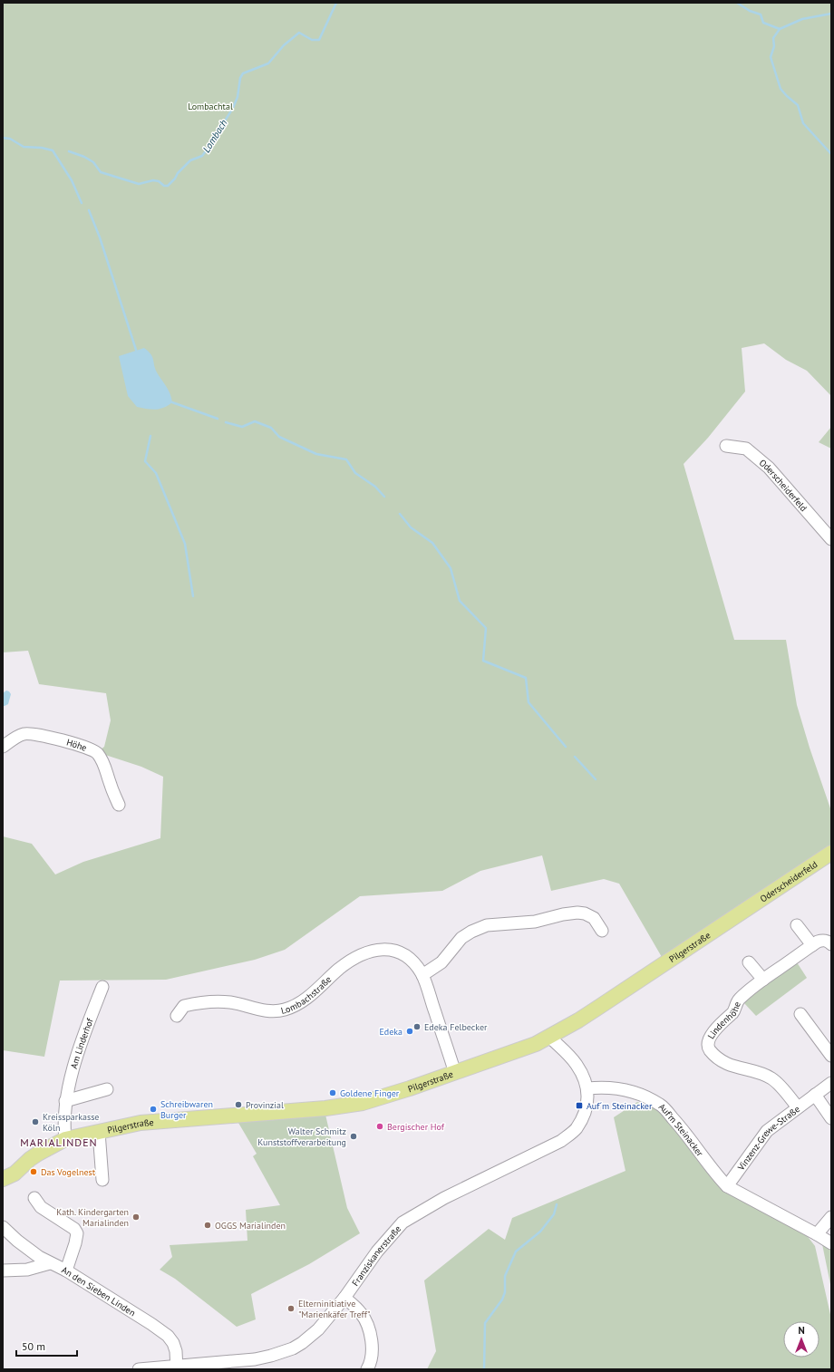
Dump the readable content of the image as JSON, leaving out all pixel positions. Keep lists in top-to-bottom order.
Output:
{
  "streets": {
    "main road": ["Oderscheiderfeld", "Pilgerstraße"],
    "street": [
      "Höhe",
      "Lombachstraße",
      "Lindenhöhe",
      "Am Linderhof",
      "Auf'm Steinacker",
      "Vinzenz-Grewe-Straße",
      "Franziskanerstraße",
      "An den Sieben Linden"
    ]
  },
  "crossings": [
    ["Oderscheiderfeld", "Pilgerstraße"],
    ["Pilgerstraße", "Lombachstraße"],
    ["Pilgerstraße", "Am Linderhof"],
    ["Lindenhöhe", "Vinzenz-Grewe-Straße"],
    ["Auf'm Steinacker", "Vinzenz-Grewe-Straße"],
    ["Auf'm Steinacker", "Franziskanerstraße"],
    ["Franziskanerstraße", "An den Sieben Linden"]
  ],
  "districts": ["MARIALINDEN"],
  "water": ["Lombach"],
  "parks": ["Lombachtal"],
  "places": {
    "other": [
      "Edeka Felbecker",
      "Edeka",
      "Goldene Finger",
      "Provinzial",
      "Schreibwaren Burger",
      "Kreissparkasse Köln",
      "Bergischer Hof",
      "Walter Schmitz Kunststoffverarbeitung",
      "Das Vogelnest",
      "Kath. Kindergarten Marialinden",
      "OGGS Marialinden",
      "Elterninitiative \"Marienkäfer Treff\""
    ],
    "transit": ["Auf´m Steinacker"]
  },
  "scale_bar": "50 m",
  "north": "top"
}
